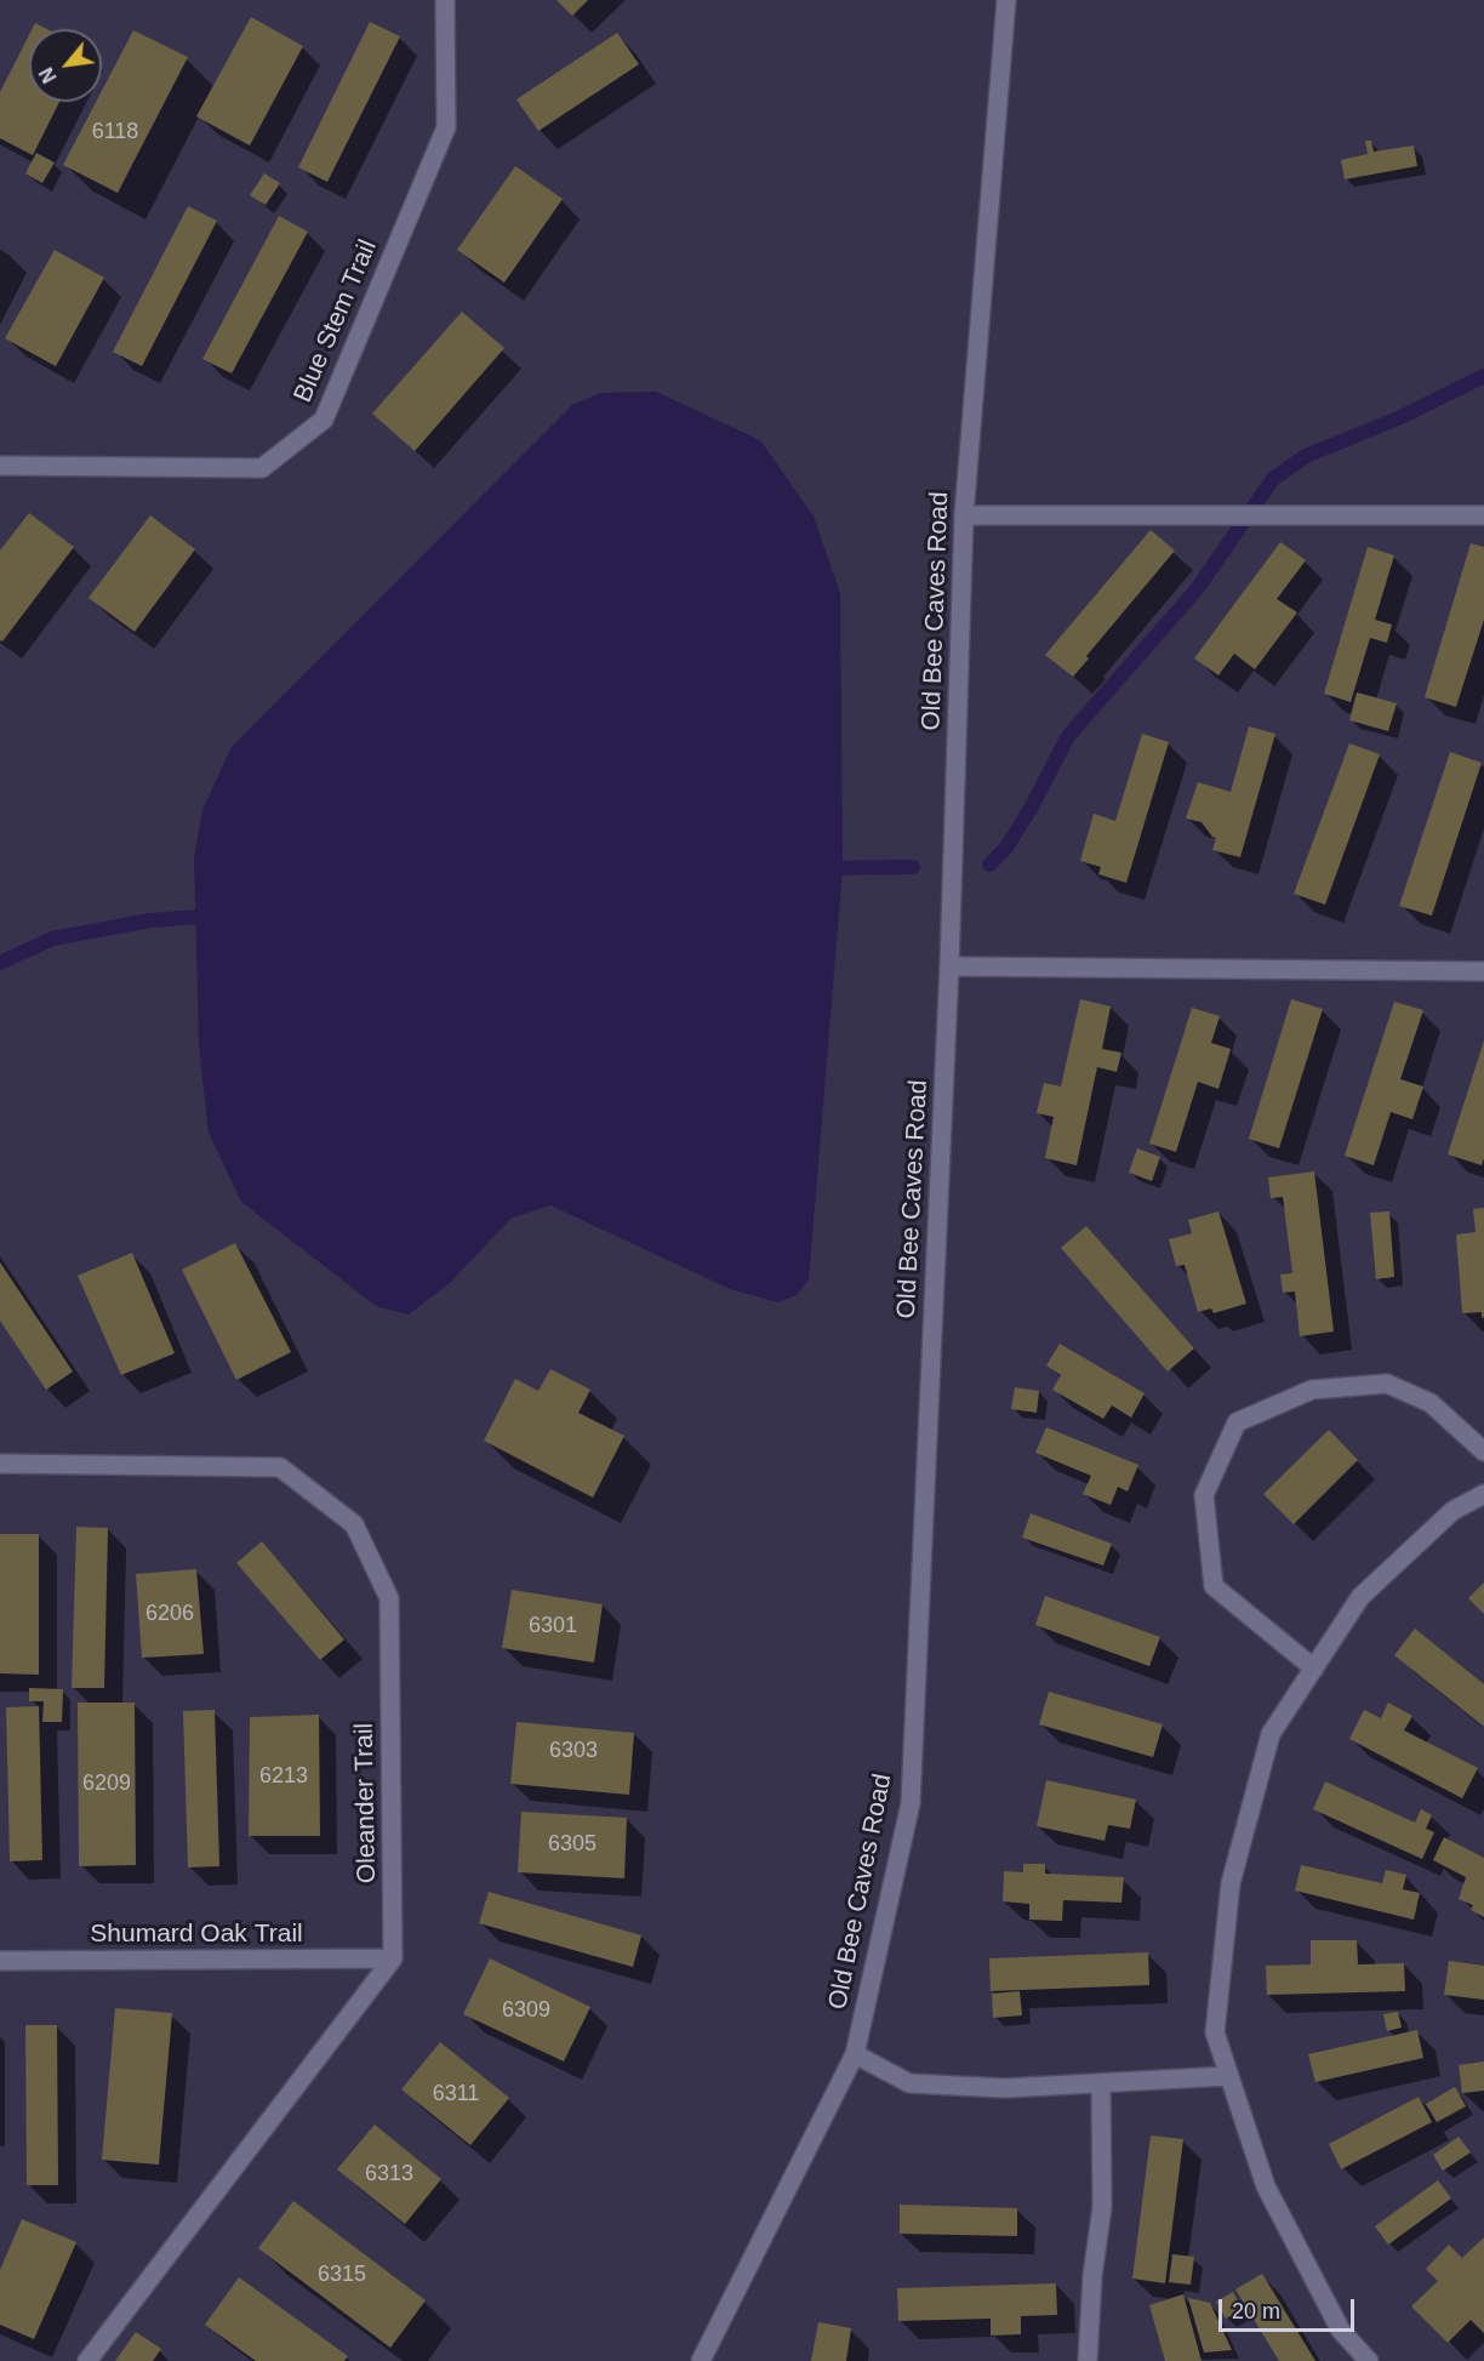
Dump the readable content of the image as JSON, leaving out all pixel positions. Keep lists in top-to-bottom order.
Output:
{
  "streets": {
    "street": [
      "Blue Stem Trail",
      "Old Bee Caves Road",
      "Oleander Trail",
      "Shumard Oak Trail"
    ]
  },
  "crossings": [
    ["Oleander Trail", "Shumard Oak Trail"]
  ],
  "house_numbers": [
    "6118",
    "6206",
    "6301",
    "6303",
    "6213",
    "6209",
    "6305",
    "6309",
    "6311",
    "6313",
    "6315"
  ],
  "scale_bar": "20 m",
  "north": "bottom left"
}
